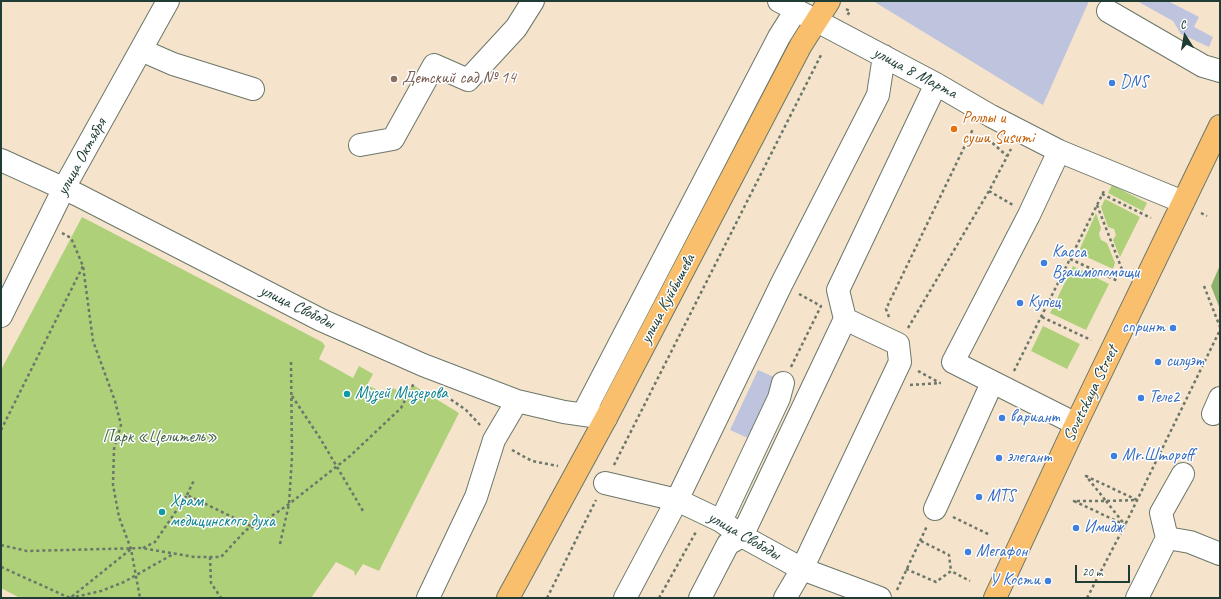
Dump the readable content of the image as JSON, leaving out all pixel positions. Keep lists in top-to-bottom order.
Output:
{
  "streets": {
    "main road": ["улица Куйбышева", "Sovetskaya Street"],
    "street": ["улица 8 Марта", "улица Октября", "улица Свободы"]
  },
  "crossings": [
    ["улица 8 Марта", "улица Куйбышева"],
    ["улица 8 Марта", "Sovetskaya Street"],
    ["улица Октября", "улица Свободы"],
    ["улица Куйбышева", "улица Свободы"]
  ],
  "parks": ["Парк «Целитель»"],
  "places": [
    "Детский сад № 14",
    "DNS",
    "Роллы и суши Susumi",
    "Касса Взаимопомощи",
    "Купец",
    "спринт",
    "силуэт",
    "Музей Мизерова",
    "Теле2",
    "вариант",
    "Mr.Шmopoff",
    "элегант",
    "MTS",
    "Храм медицинского духа",
    "Имидж",
    "Мегафон",
    "У Кости"
  ],
  "scale_bar": "20 m",
  "north": "top"
}
